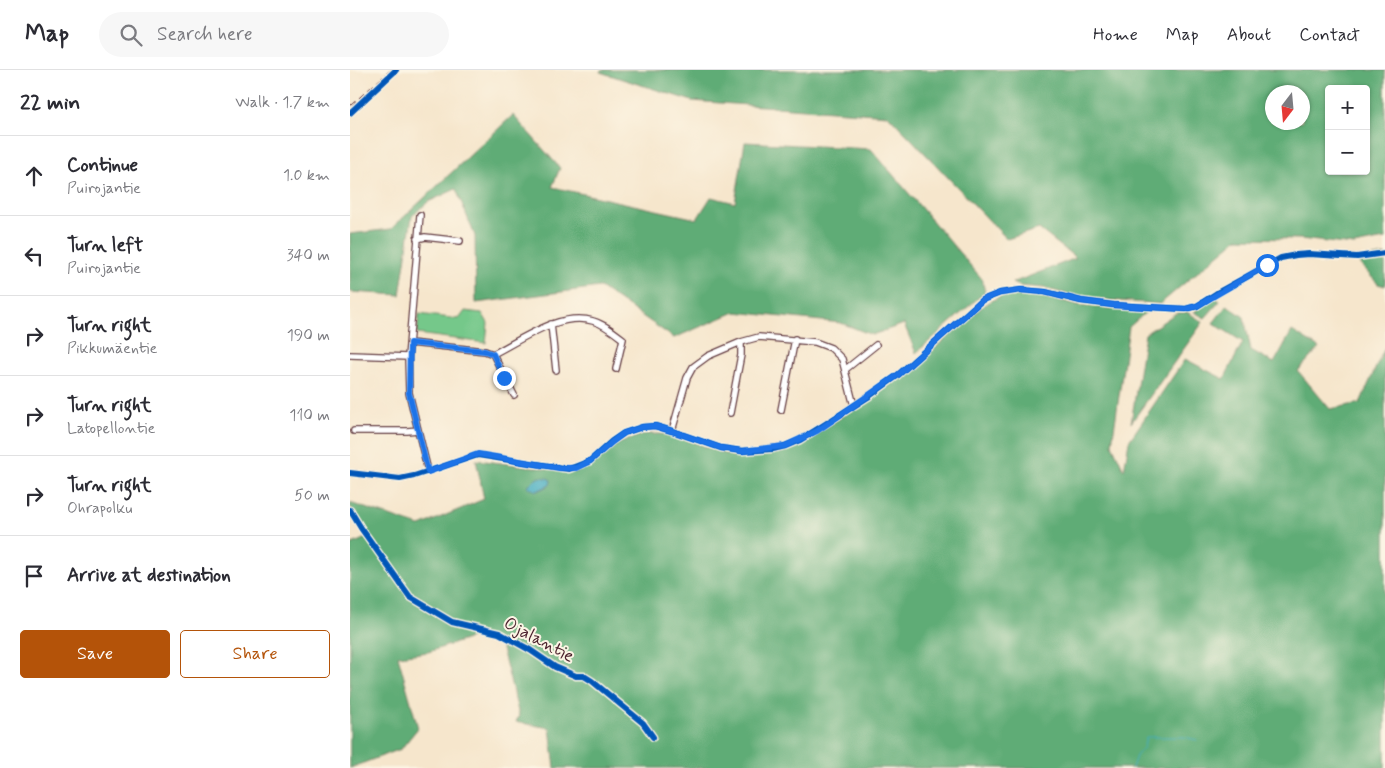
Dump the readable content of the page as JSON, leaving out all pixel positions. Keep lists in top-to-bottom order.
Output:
{
  "streets": {
    "street": ["Ojalantie"]
  },
  "north": "bottom",
  "page": {
    "header": "Map",
    "search": "Search here",
    "nav": [
      "Home",
      "Map",
      "About",
      "Contact"
    ],
    "heading": ["22 min", "Walk · 1.7 km"],
    "map_buttons": ["+", "−"],
    "list": [
      ["Continue", "Puirojantie", "1.0 km"],
      ["Turn left", "Puirojantie", "340 m"],
      ["Turn right", "Pikkumäentie", "190 m"],
      ["Turn right", "Latopellontie", "110 m"],
      ["Turn right", "Ohrapolku", "50 m"],
      "Arrive at destination"
    ],
    "buttons": ["Save", "Share"]
  }
}
